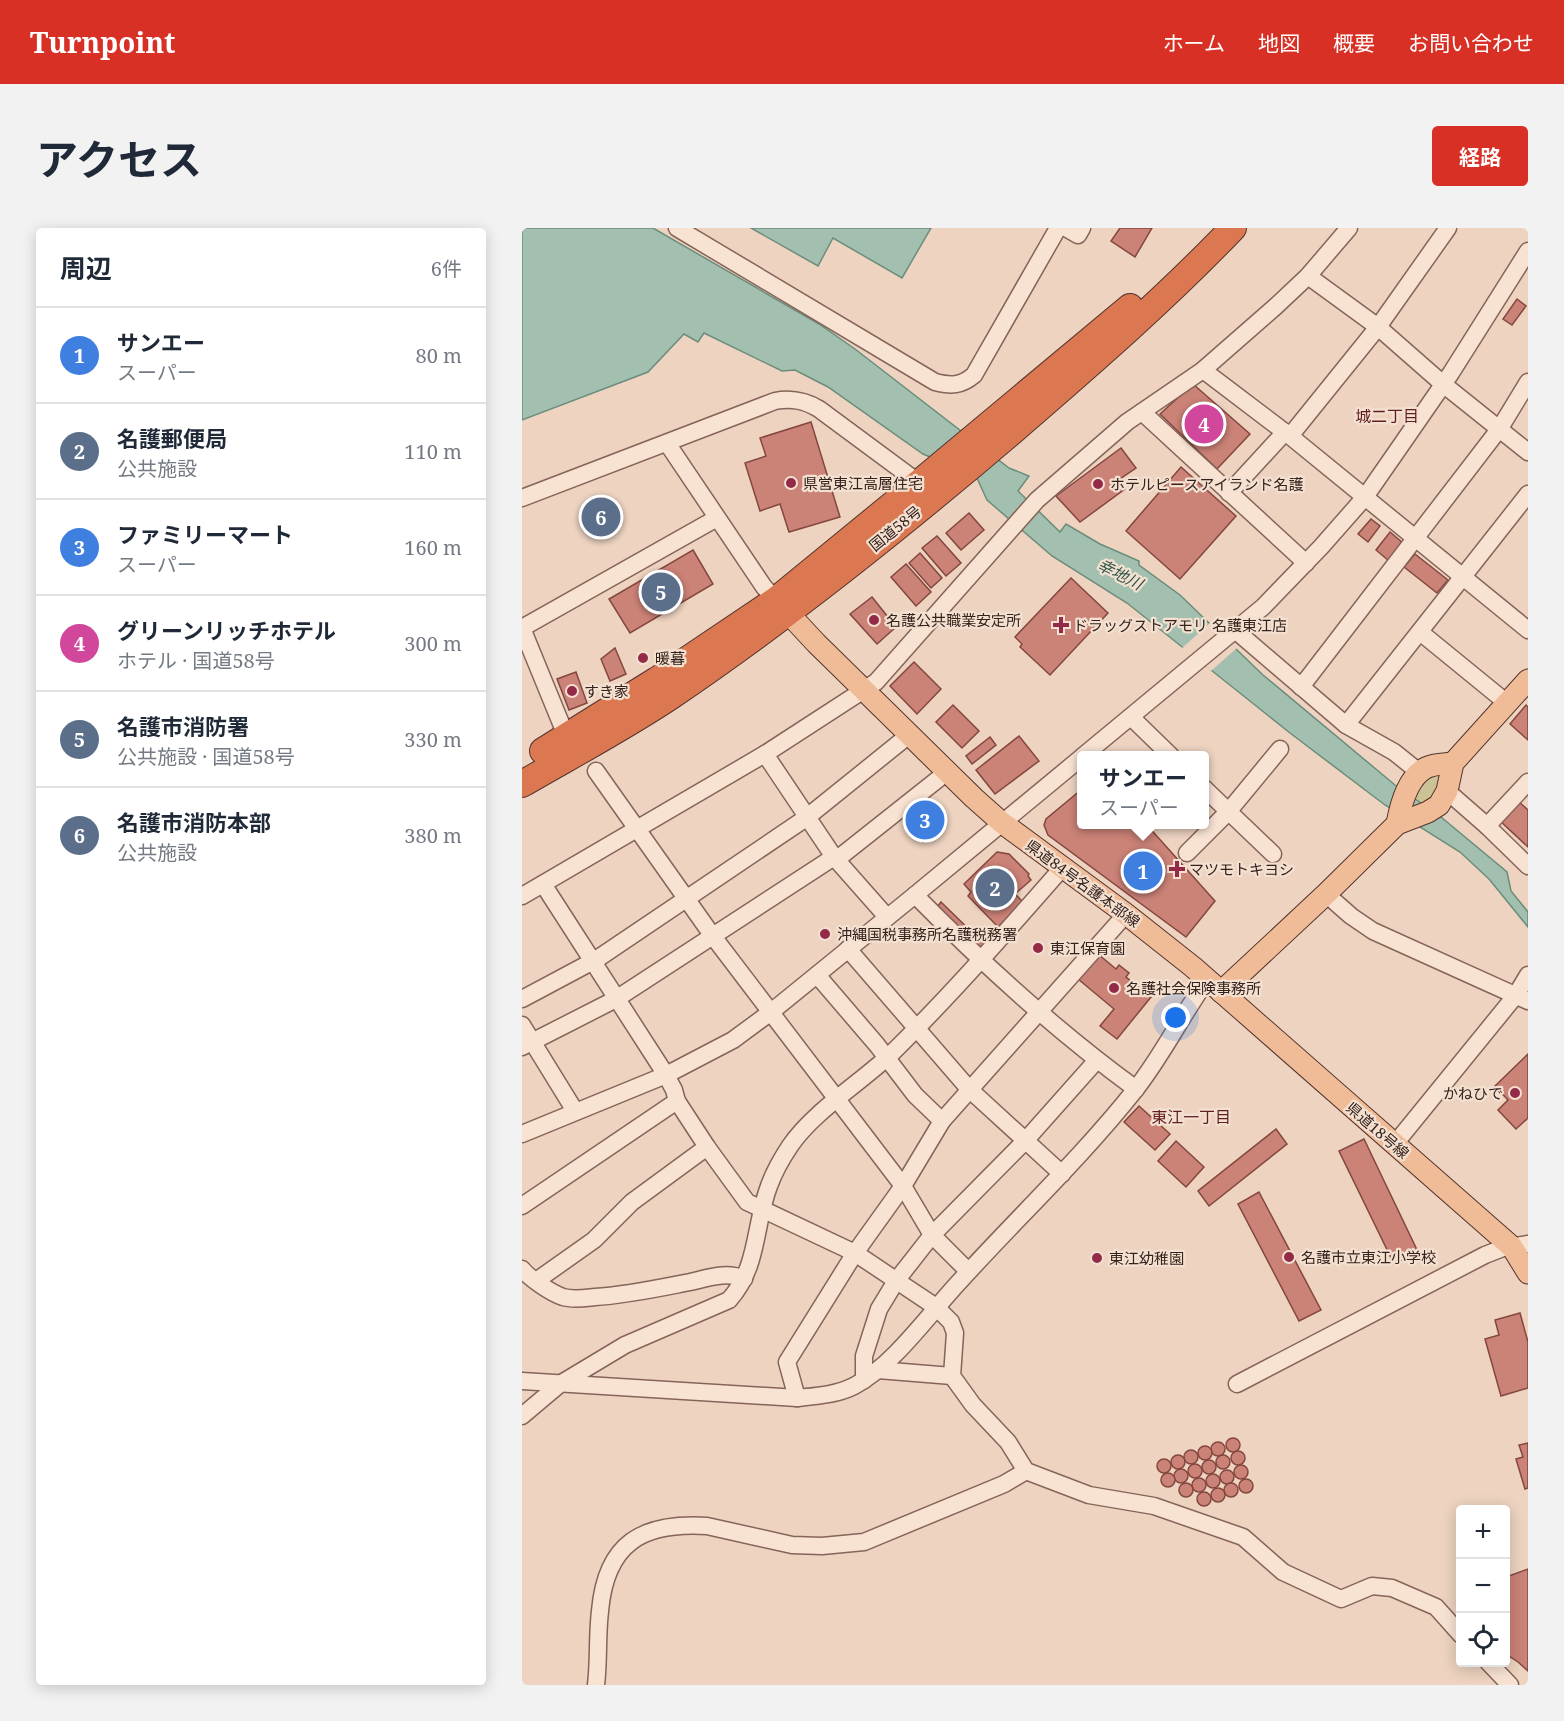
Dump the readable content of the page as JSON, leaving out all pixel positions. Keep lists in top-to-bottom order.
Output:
{
  "streets": {
    "highway": ["国道58号"],
    "main road": ["県道84号名護本部線", "県道18号線"]
  },
  "crossings": [
    ["国道58号", "県道84号名護本部線"],
    ["県道84号名護本部線", "県道18号線"]
  ],
  "districts": ["城二丁目", "東江一丁目"],
  "water": ["幸地川"],
  "places": {
    "other": [
      "県営東江高層住宅",
      "ホテルピースアイランド名護",
      "名護公共職業安定所",
      "暖暮",
      "すき家",
      "沖縄国税事務所名護税務署",
      "東江保育園",
      "名護社会保険事務所",
      "かねひで",
      "名護市立東江小学校",
      "東江幼稚園"
    ],
    "health": ["ドラッグストアモリ 名護東江店", "マツモトキヨシ"]
  },
  "page": {
    "header": "Turnpoint",
    "nav": [
      "ホーム",
      "地図",
      "概要",
      "お問い合わせ"
    ],
    "title": "アクセス",
    "buttons": "経路",
    "heading": ["周辺", "6件"],
    "list": [
      {
        "mark": "1",
        "name": "サンエー",
        "note": "スーパー",
        "value": "80 m"
      },
      {
        "mark": "2",
        "name": "名護郵便局",
        "note": "公共施設",
        "value": "110 m"
      },
      {
        "mark": "3",
        "name": "ファミリーマート",
        "note": "スーパー",
        "value": "160 m"
      },
      {
        "mark": "4",
        "name": "グリーンリッチホテル",
        "note": "ホテル · 国道58号",
        "value": "300 m"
      },
      {
        "mark": "5",
        "name": "名護市消防署",
        "note": "公共施設 · 国道58号",
        "value": "330 m"
      },
      {
        "mark": "6",
        "name": "名護市消防本部",
        "note": "公共施設",
        "value": "380 m"
      }
    ],
    "pins": [
      "4",
      "6",
      "5",
      "3",
      "1",
      "2"
    ],
    "popup": ["サンエー", "スーパー"],
    "map_buttons": ["+", "−"]
  }
}
